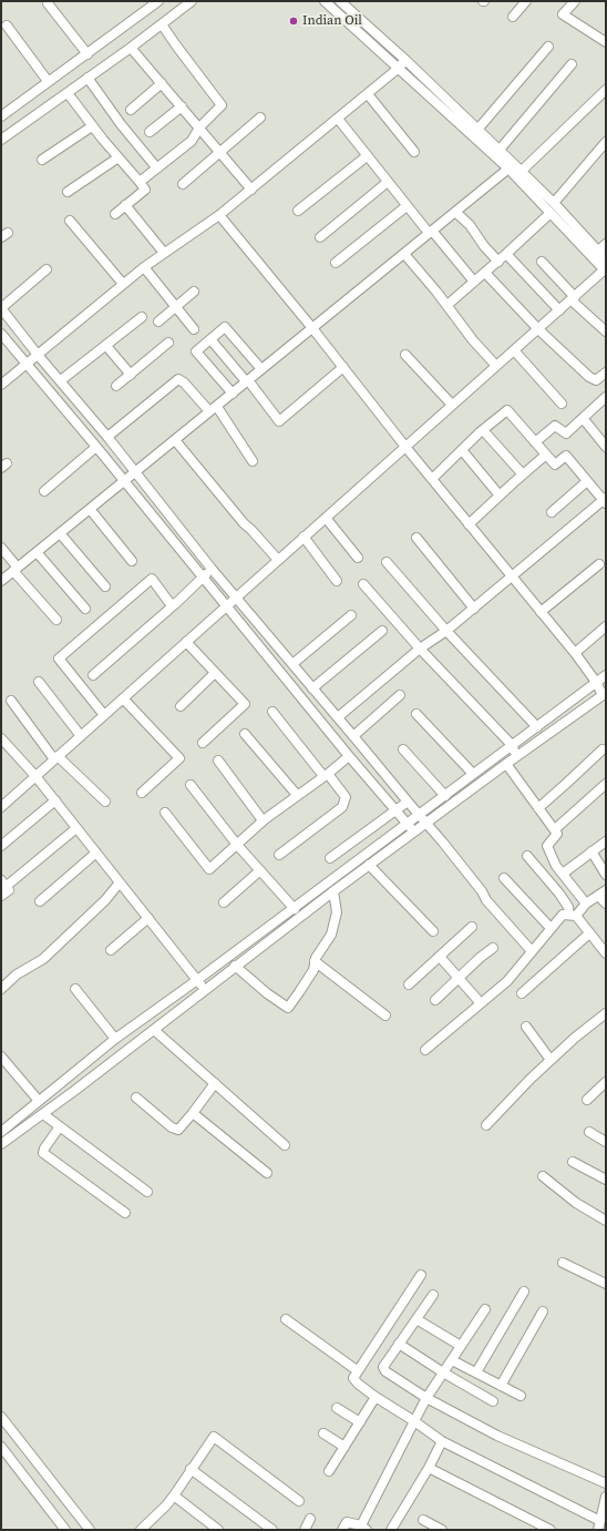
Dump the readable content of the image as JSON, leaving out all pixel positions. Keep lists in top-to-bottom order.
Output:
{
  "places": ["Indian Oil"]
}
